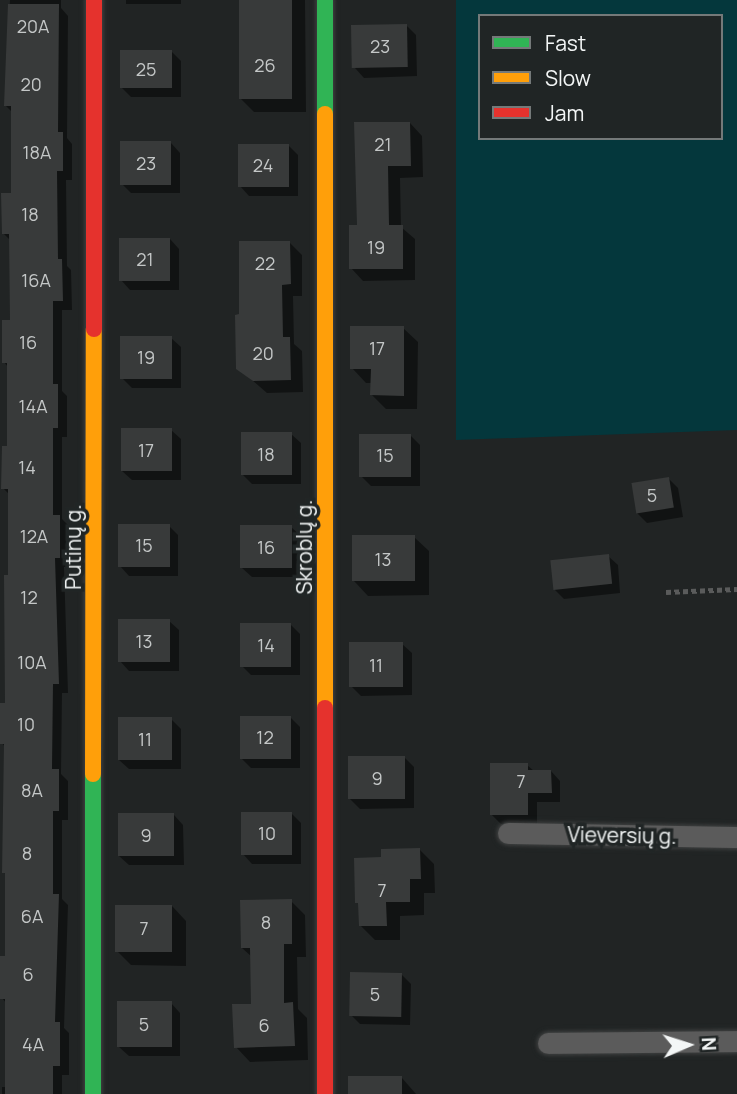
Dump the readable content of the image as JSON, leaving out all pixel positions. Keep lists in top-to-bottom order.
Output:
{
  "streets": {
    "street": ["Putinų g.", "Skroblų g.", "Vieversių g."]
  },
  "house_numbers": [
    "20A",
    "23",
    "26",
    "25",
    "20",
    "21",
    "18A",
    "23",
    "24",
    "18",
    "19",
    "21",
    "22",
    "16A",
    "16",
    "17",
    "20",
    "19",
    "14A",
    "17",
    "18",
    "15",
    "14",
    "5",
    "12A",
    "15",
    "16",
    "13",
    "12",
    "13",
    "14",
    "10A",
    "11",
    "10",
    "12",
    "11",
    "9",
    "7",
    "8A",
    "10",
    "9",
    "8",
    "7",
    "6A",
    "8",
    "7",
    "6",
    "5",
    "5",
    "6",
    "4A"
  ],
  "legend": ["Fast", "Slow", "Jam"],
  "north": "right"
}
